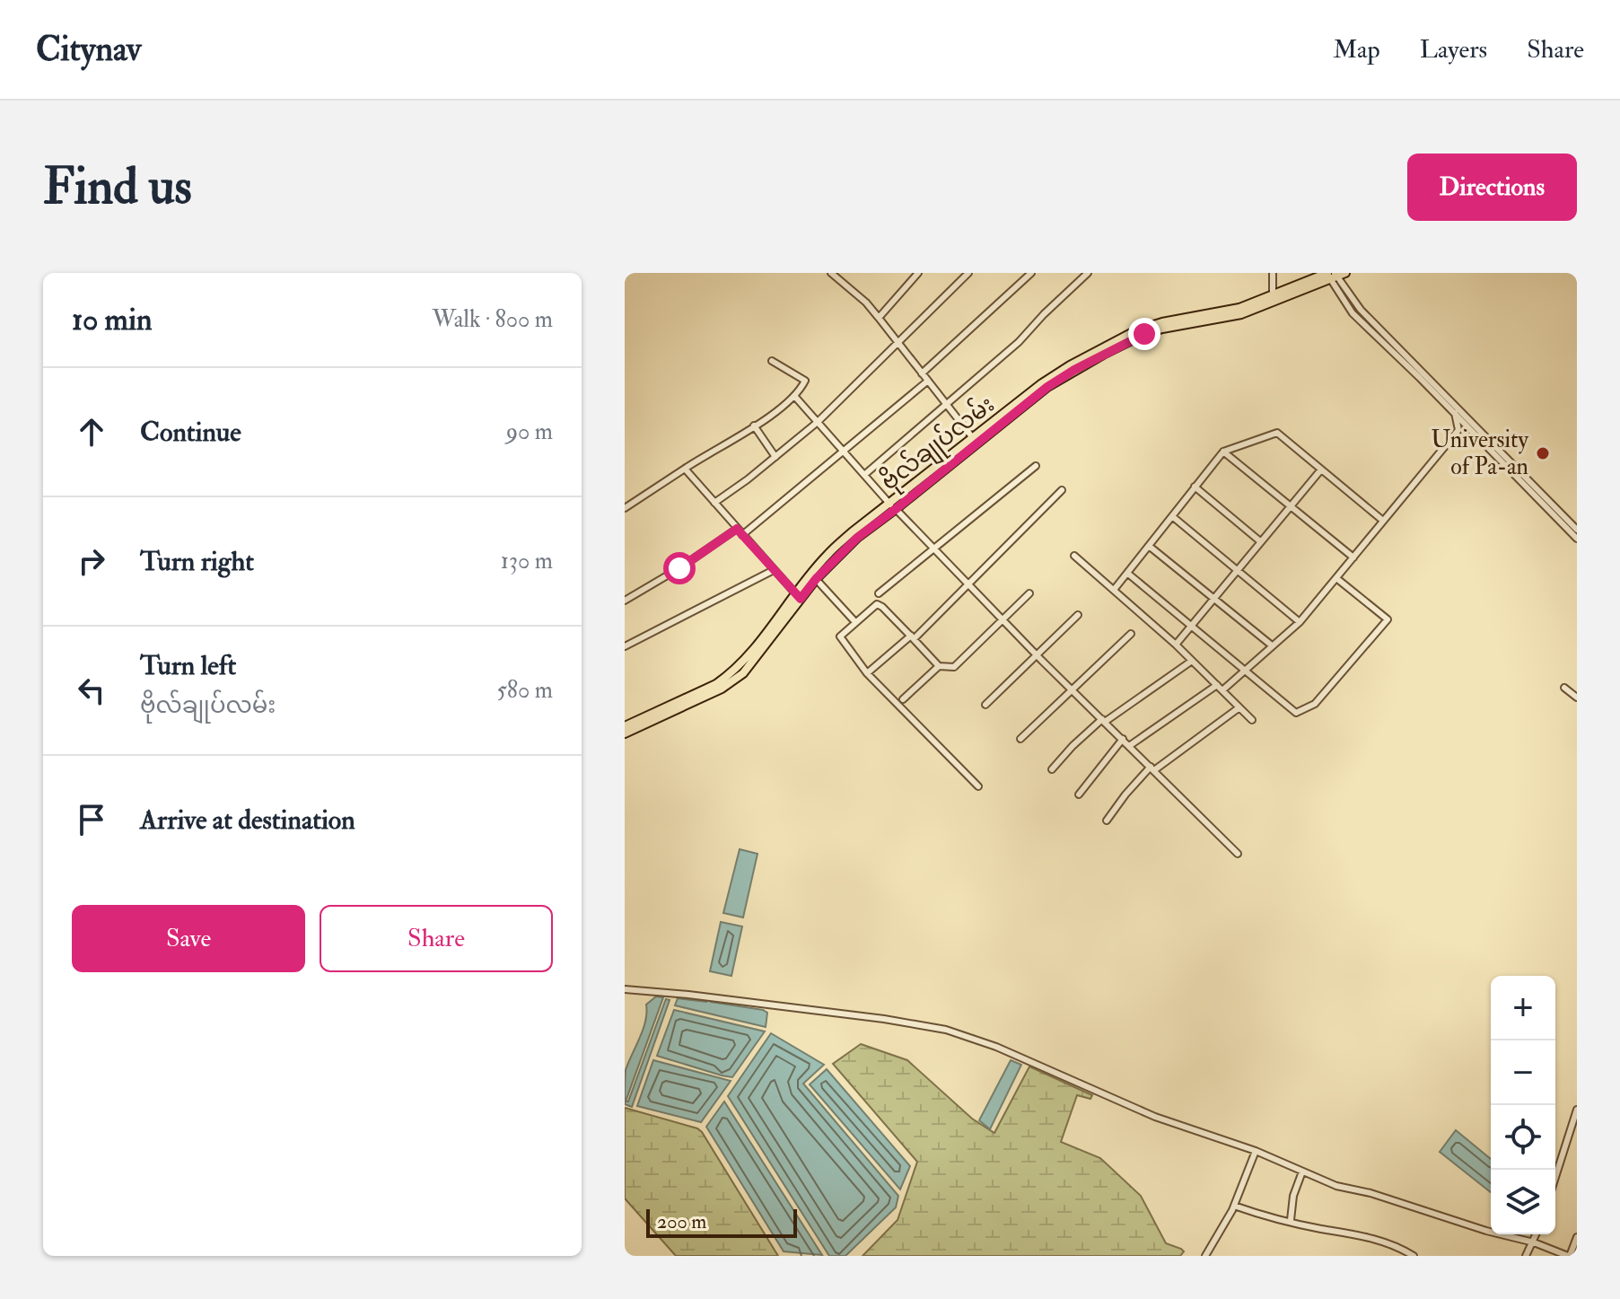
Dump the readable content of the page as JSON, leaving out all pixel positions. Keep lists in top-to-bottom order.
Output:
{
  "streets": {
    "main road": ["ဗိုလ်ချုပ်လမ်း"]
  },
  "places": ["University of Pa-an"],
  "scale_bar": "200 m",
  "page": {
    "header": "Citynav",
    "nav": ["Map", "Layers", "Share"],
    "buttons": [
      "Directions",
      ["Save", "Share"]
    ],
    "title": "Find us",
    "heading": ["10 min", "Walk · 800 m"],
    "list": [
      ["Continue", "90 m"],
      ["Turn right", "130 m"],
      ["Turn left", "ဗိုလ်ချုပ်လမ်း", "580 m"],
      "Arrive at destination"
    ],
    "map_buttons": ["+", "−"],
    "scale": "200 m"
  }
}
